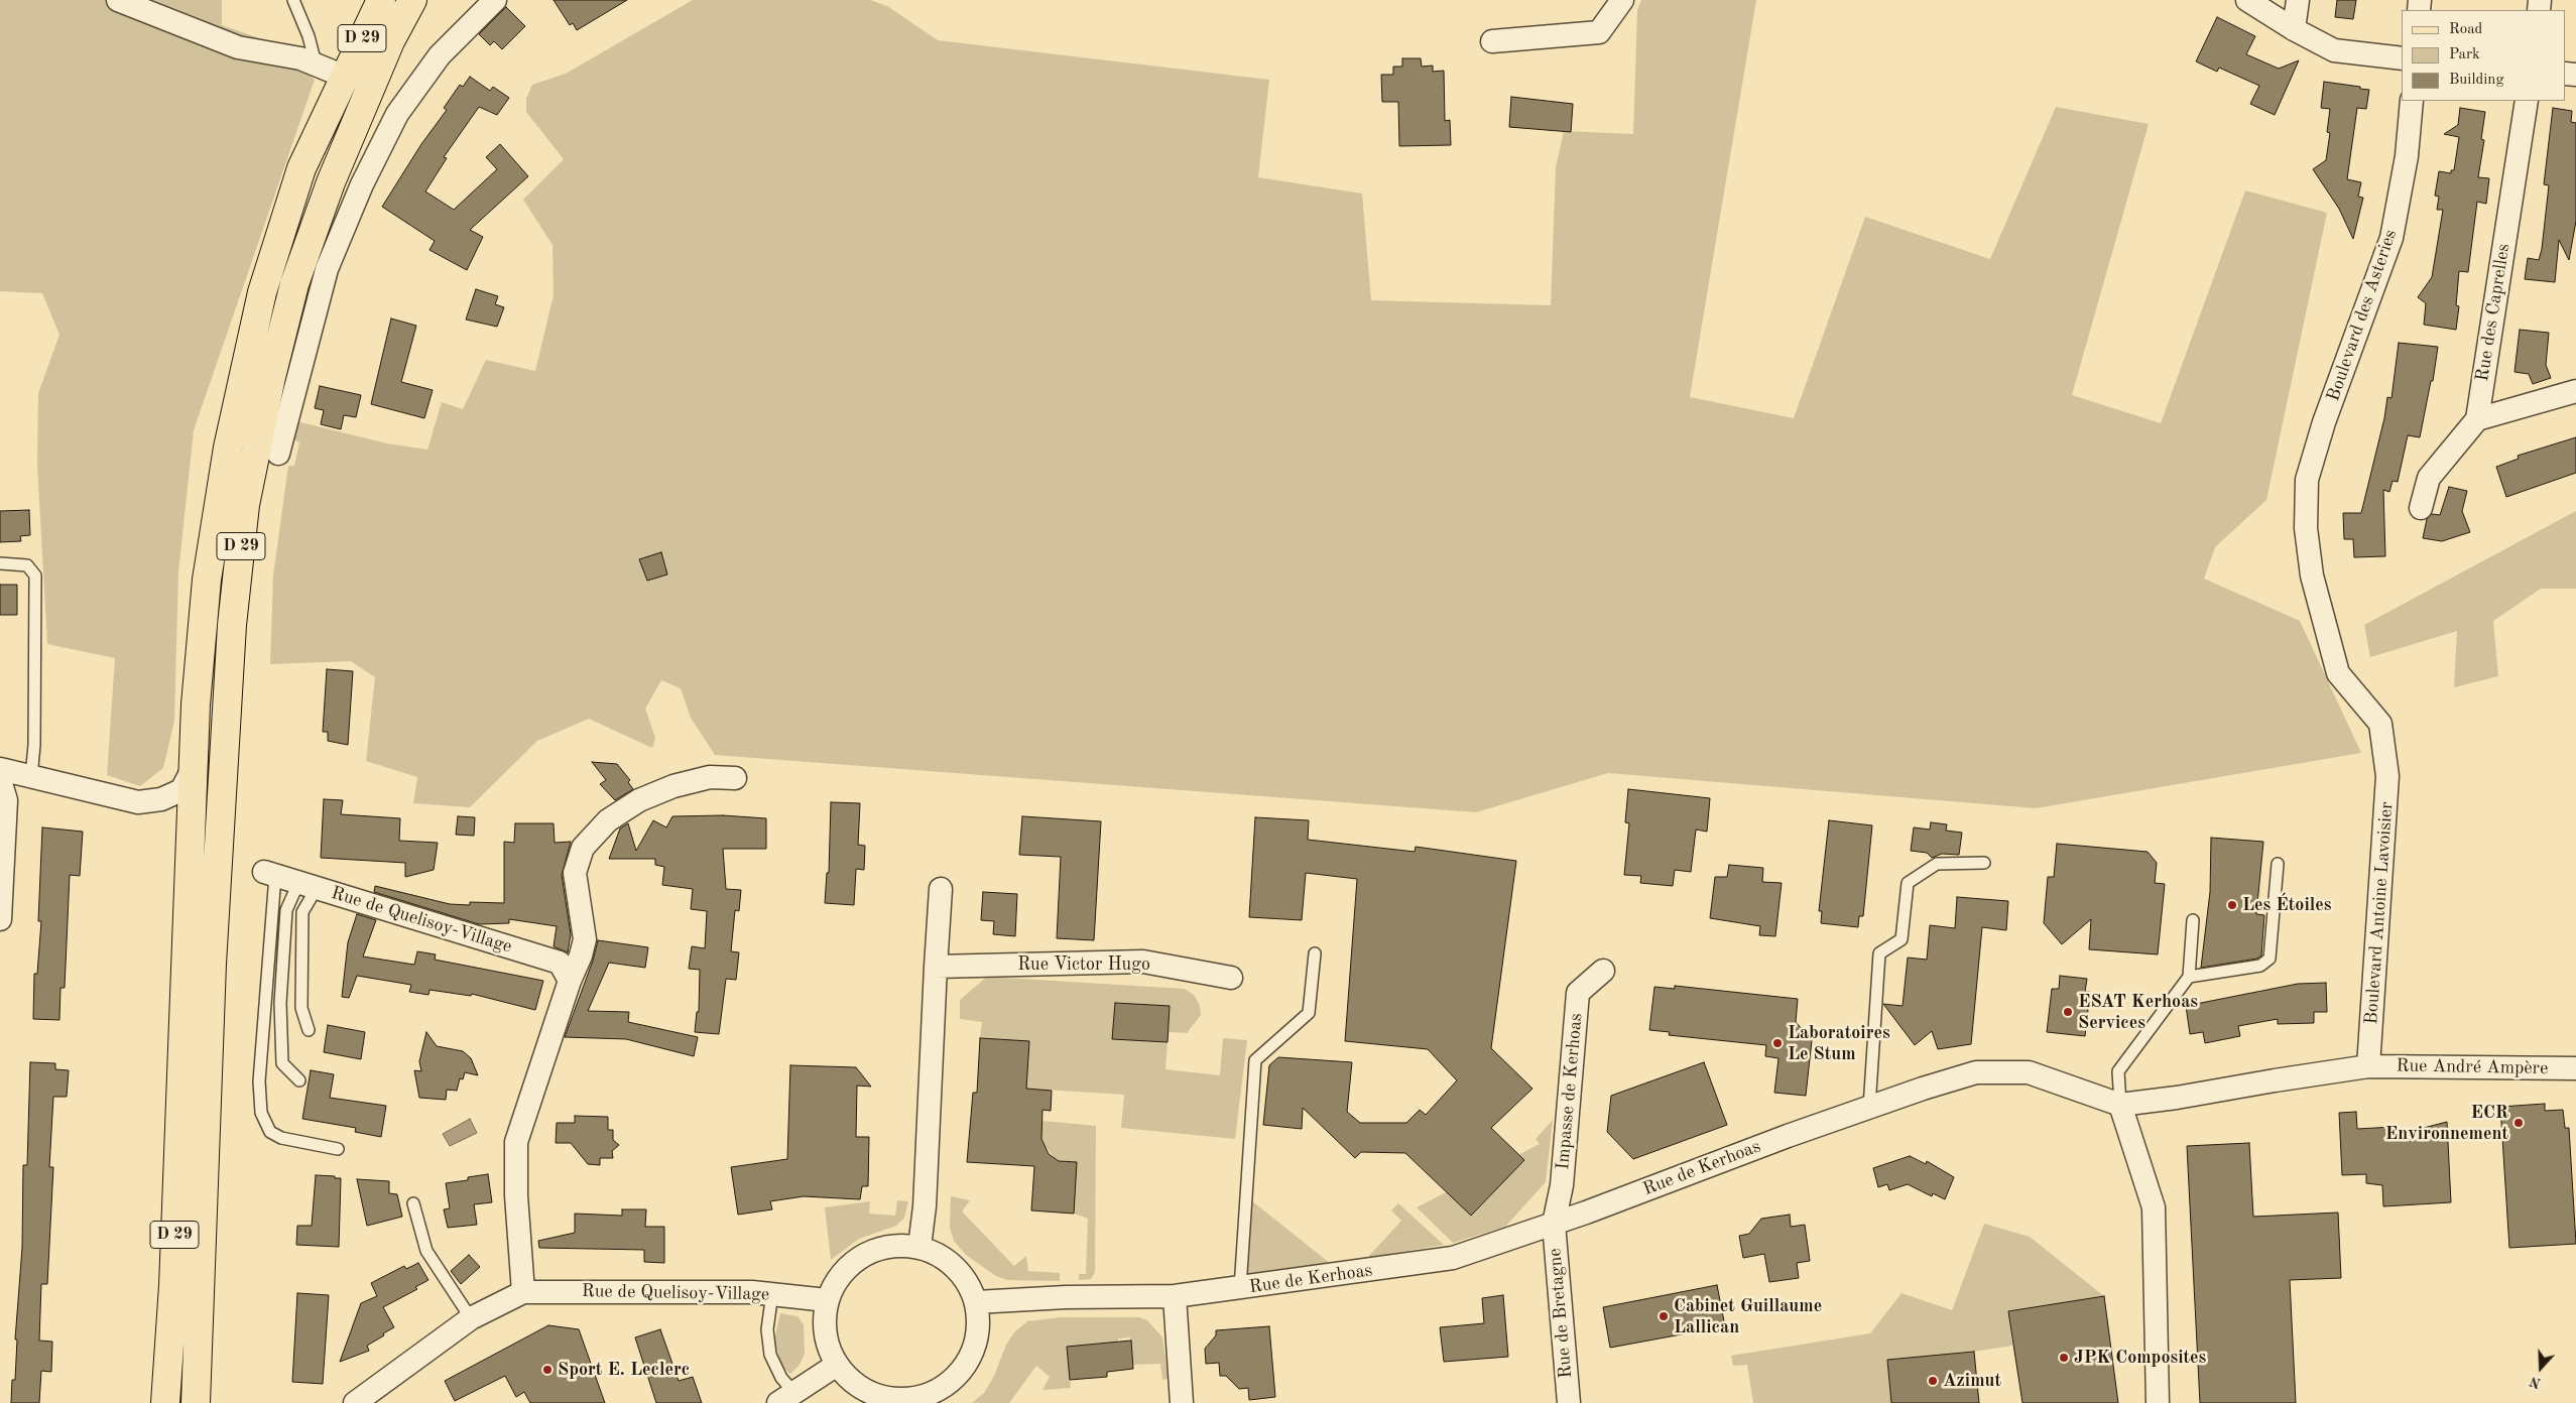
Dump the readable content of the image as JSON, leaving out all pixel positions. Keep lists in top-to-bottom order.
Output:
{
  "streets": {
    "main road": ["D 29"],
    "street": [
      "Rue des Caprelles",
      "Boulevard des Asteries",
      "Boulevard Antoine Lavoisier",
      "Rue de Quelisoy-Village",
      "Rue Victor Hugo",
      "Rue André Ampère",
      "Impasse de Kerhoas",
      "Rue de Kerhoas",
      "Rue de Bretagne"
    ]
  },
  "crossings": [
    ["Boulevard des Asteries", "Boulevard Antoine Lavoisier"],
    ["Boulevard Antoine Lavoisier", "Rue André Ampère"],
    ["Rue de Quelisoy-Village", "Rue de Kerhoas"],
    ["Impasse de Kerhoas", "Rue de Kerhoas"],
    ["Impasse de Kerhoas", "Rue de Bretagne"],
    ["Rue de Kerhoas", "Rue de Bretagne"]
  ],
  "places": [
    "Les Étoiles",
    "ESAT Kerhoas Services",
    "Laboratoires Le Stum",
    "ECR Environnement",
    "Cabinet Guillaume Lallican",
    "JPK Composites",
    "Sport E. Leclerc",
    "Azimut"
  ],
  "legend": ["Road", "Park", "Building"],
  "north": "bottom"
}
